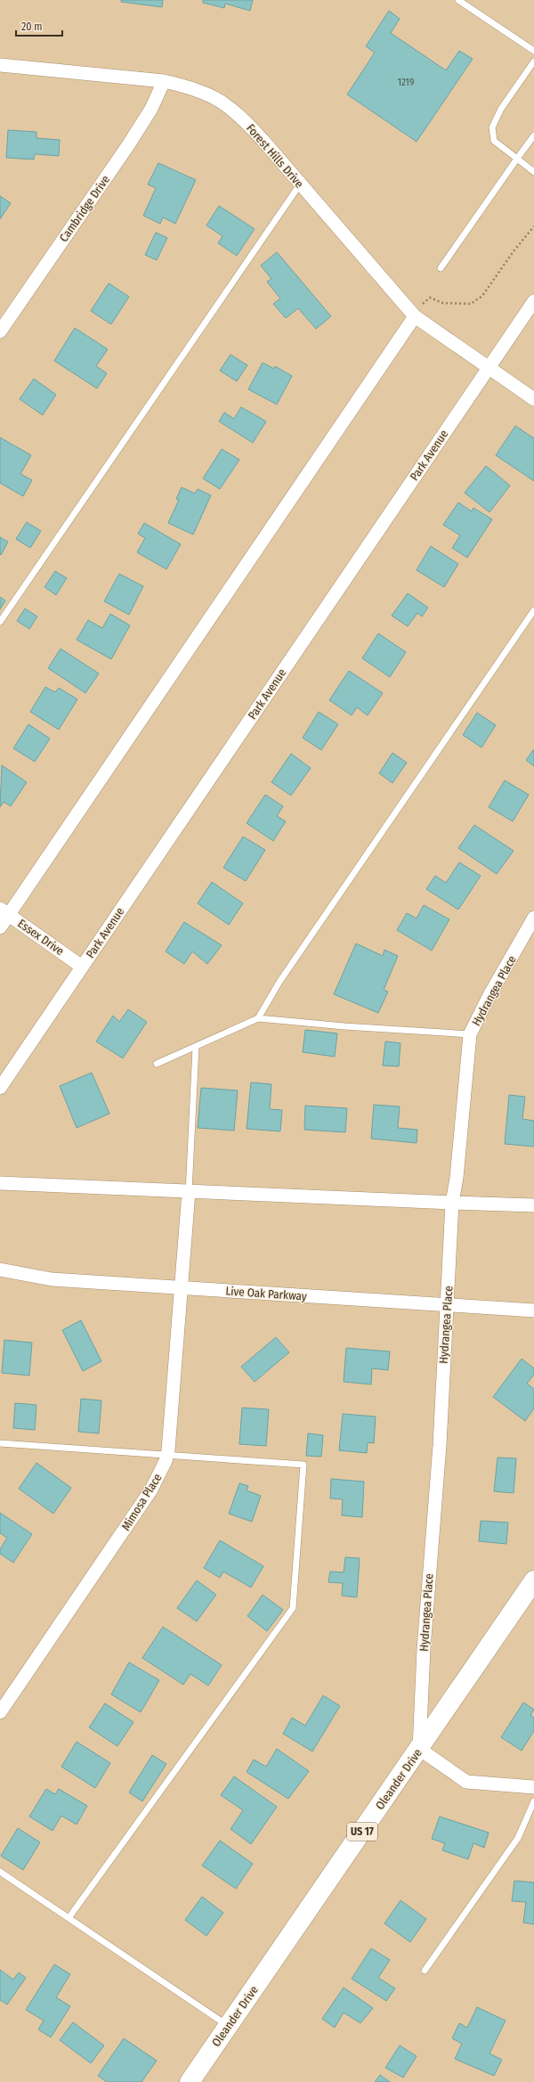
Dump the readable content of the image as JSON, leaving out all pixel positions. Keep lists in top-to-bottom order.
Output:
{
  "streets": {
    "main road": ["Oleander Drive", "US 17"],
    "street": [
      "Forest Hills Drive",
      "Cambridge Drive",
      "Park Avenue",
      "Essex Drive",
      "Hydrangea Place",
      "Live Oak Parkway",
      "Mimosa Place"
    ]
  },
  "crossings": [
    ["Forest Hills Drive", "Cambridge Drive"],
    ["Forest Hills Drive", "Park Avenue"],
    ["Park Avenue", "Essex Drive"],
    ["Hydrangea Place", "Live Oak Parkway"],
    ["Hydrangea Place", "Oleander Drive"],
    ["Live Oak Parkway", "Mimosa Place"]
  ],
  "house_numbers": ["1219"],
  "scale_bar": "20 m"
}
